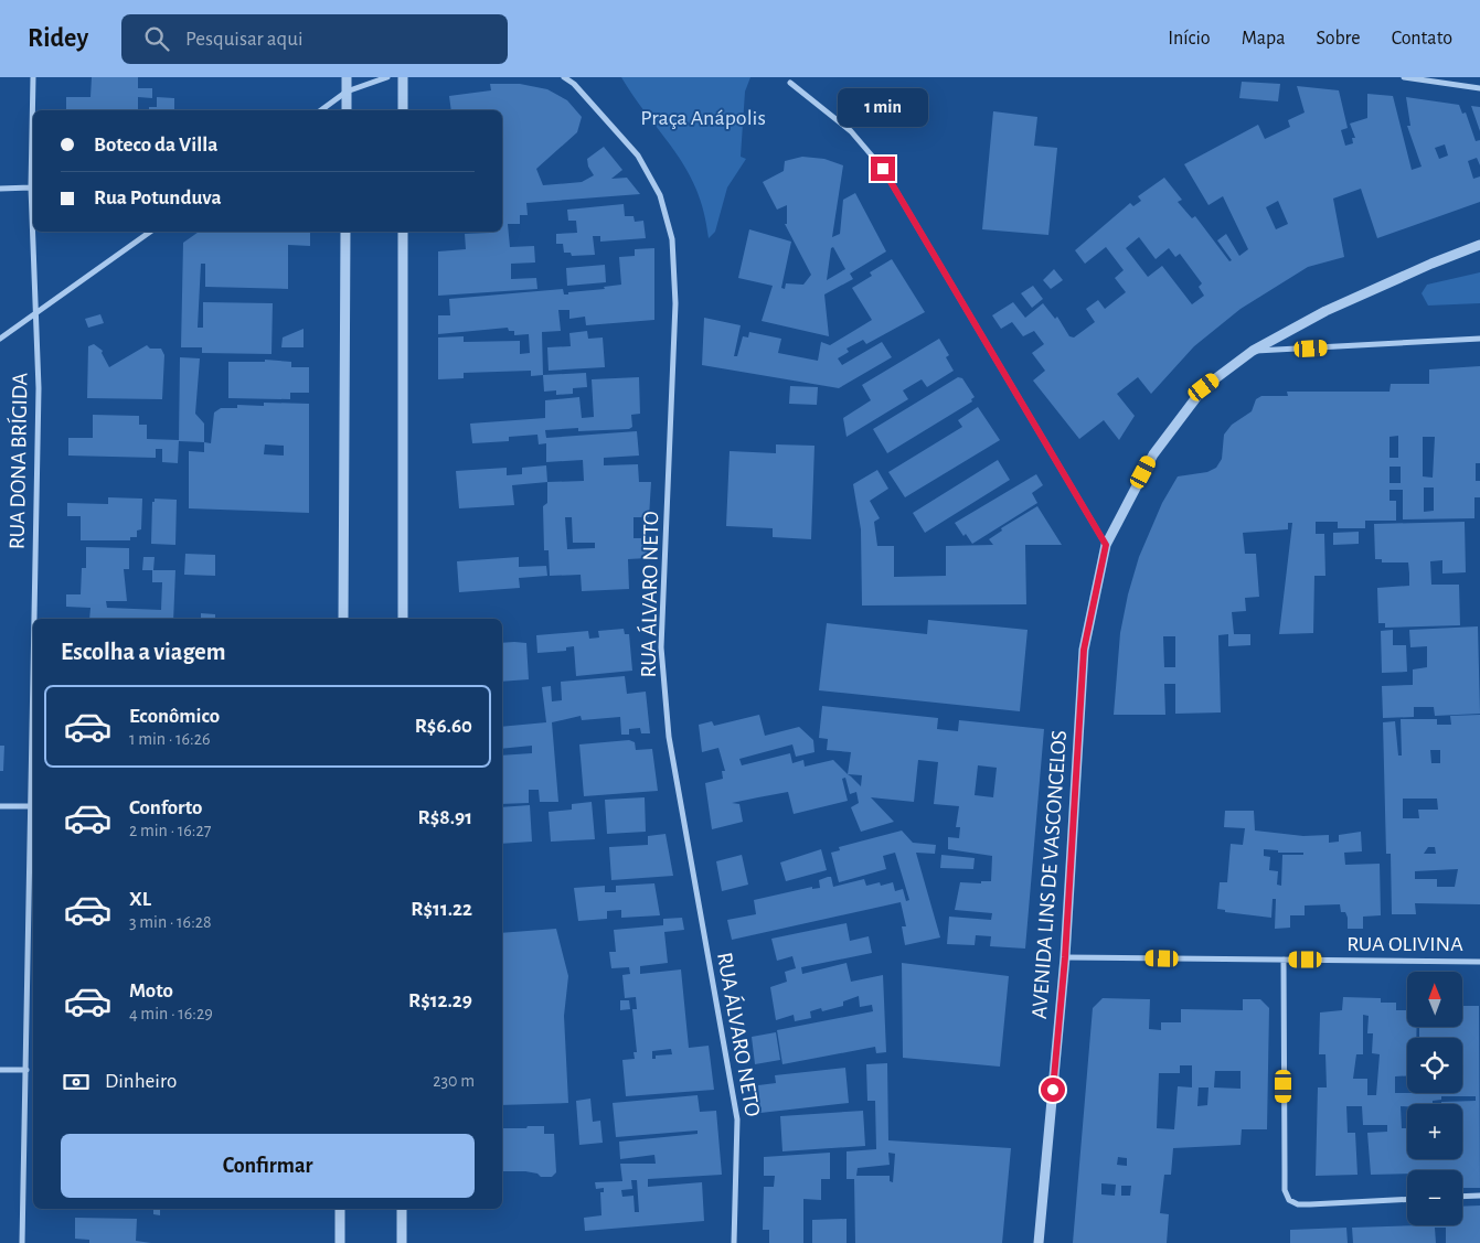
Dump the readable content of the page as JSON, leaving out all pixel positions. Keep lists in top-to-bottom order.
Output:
{
  "streets": {
    "street": [
      "RUA DONA BRÍGIDA",
      "RUA ÁLVARO NETO",
      "AVENIDA LINS DE VASCONCELOS",
      "RUA OLIVINA"
    ]
  },
  "crossings": [
    ["AVENIDA LINS DE VASCONCELOS", "RUA OLIVINA"]
  ],
  "parks": ["Praça Anápolis"],
  "north": "top",
  "page": {
    "header": "Ridey",
    "search": "Pesquisar aqui",
    "nav": [
      "Início",
      "Mapa",
      "Sobre",
      "Contato"
    ],
    "bubble": "1 min",
    "banner": ["Boteco da Villa", "Rua Potunduva"],
    "heading": "Escolha a viagem",
    "list": [
      {
        "name": "Econômico",
        "note": "1 min · 16:26",
        "value": "R$6.60"
      },
      {
        "name": "Conforto",
        "note": "2 min · 16:27",
        "value": "R$8.91"
      },
      {
        "name": "XL",
        "note": "3 min · 16:28",
        "value": "R$11.22"
      },
      {
        "name": "Moto",
        "note": "4 min · 16:29",
        "value": "R$12.29"
      }
    ],
    "map_buttons": ["+", "−"],
    "pay": ["Dinheiro", "230 m"],
    "buttons": "Confirmar"
  }
}
